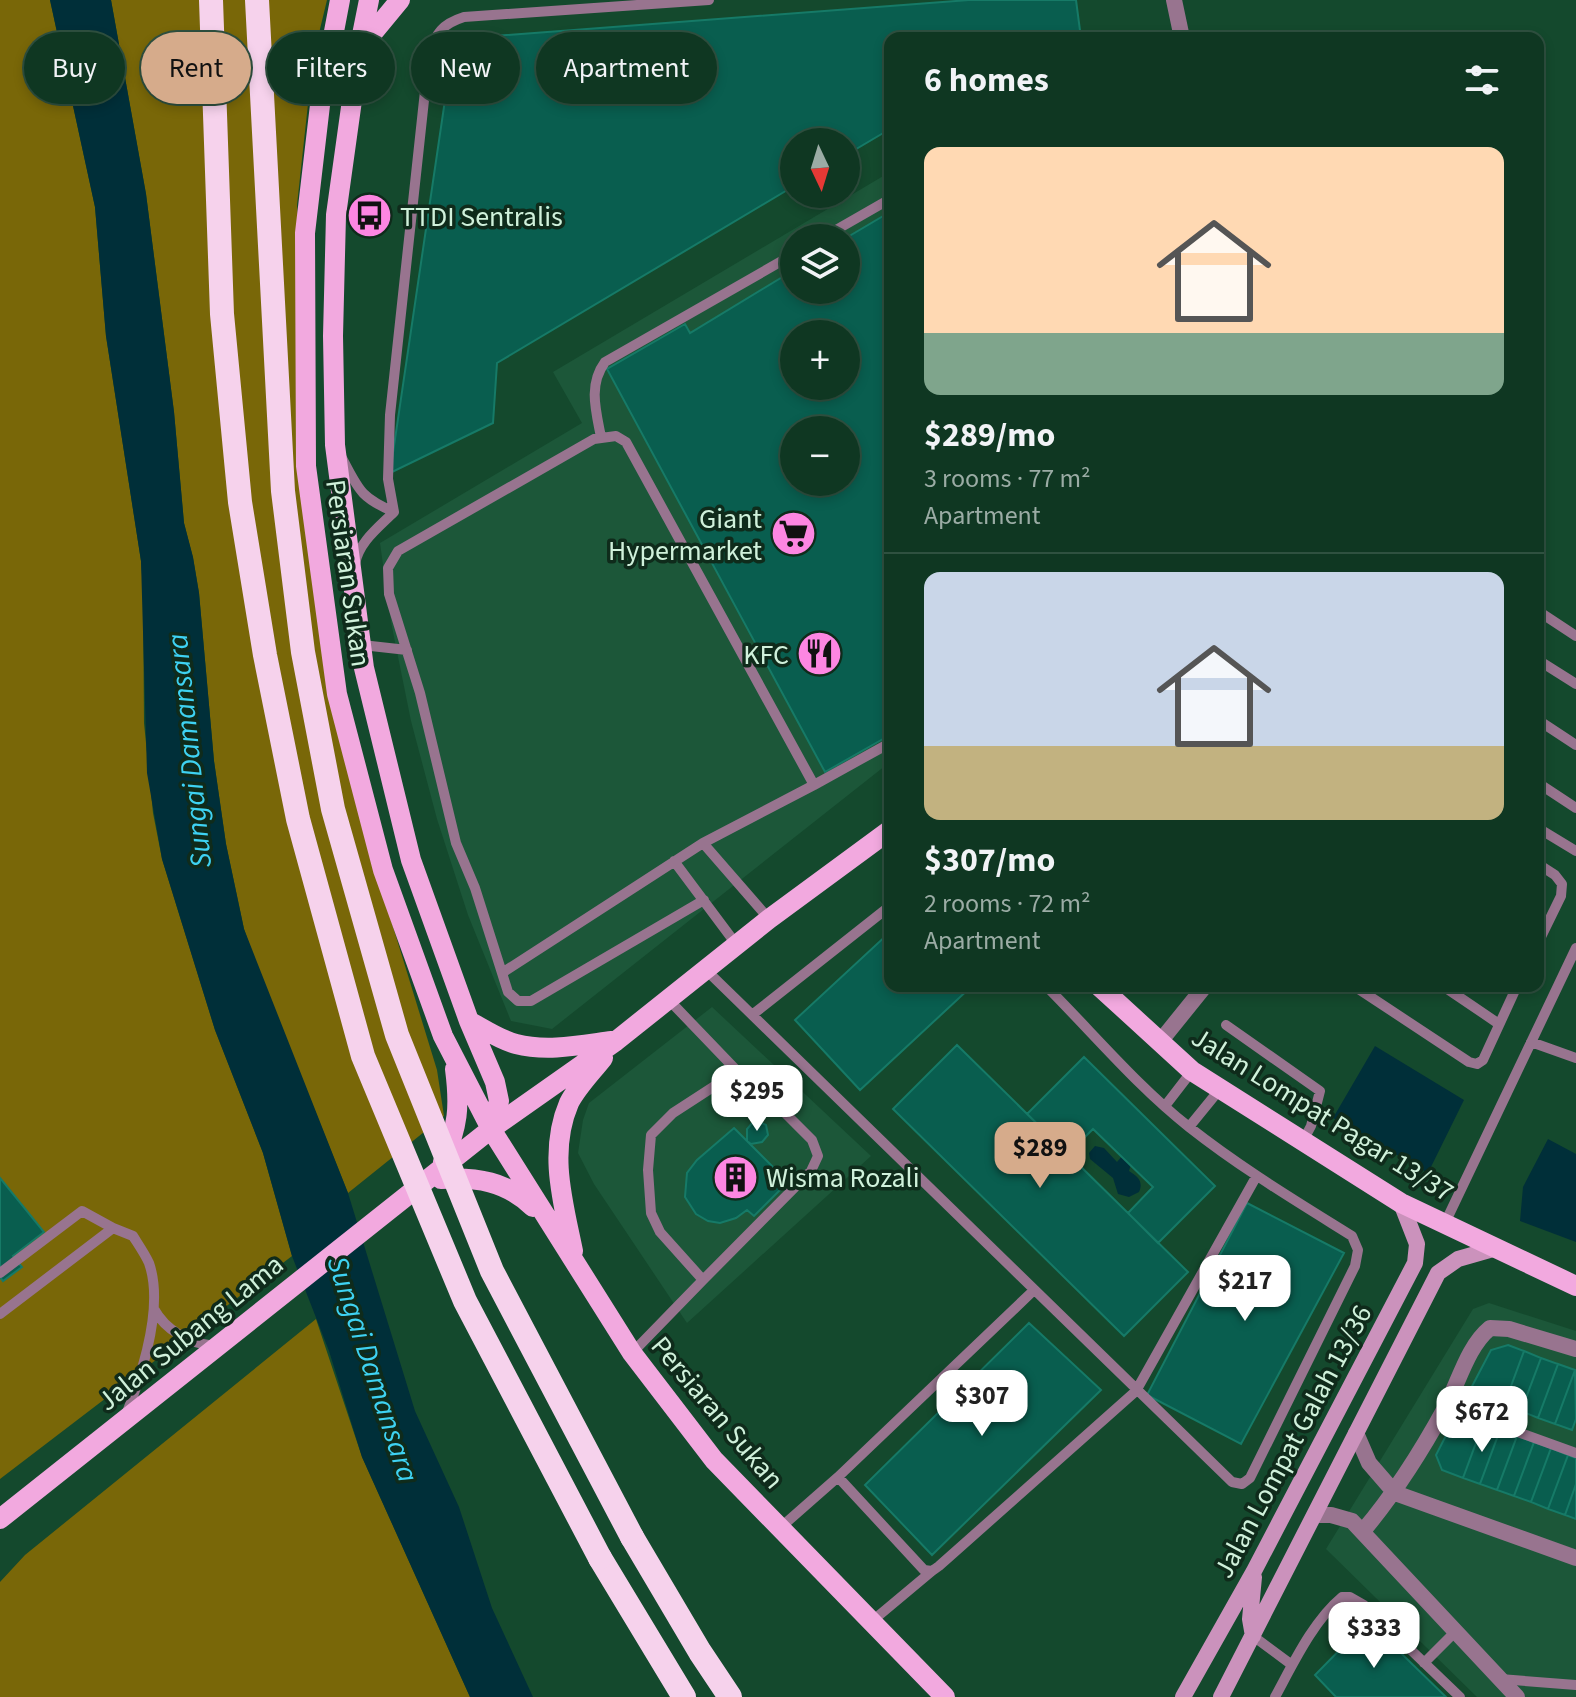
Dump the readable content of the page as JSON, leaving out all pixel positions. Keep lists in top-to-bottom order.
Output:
{
  "streets": {
    "main road": ["Persiaran Sukan", "Jalan Lompat Pagar 13/37", "Jalan Subang Lama"],
    "street": ["Jalan Lompat Galah 13/36"]
  },
  "crossings": [
    ["Persiaran Sukan", "Jalan Subang Lama"],
    ["Jalan Lompat Pagar 13/37", "Jalan Lompat Galah 13/36"]
  ],
  "water": ["Sungai Damansara"],
  "places": {
    "bus stop": ["TTDI Sentralis"],
    "supermarket": ["Giant Hypermarket"],
    "restaurant": ["KFC"],
    "building": ["Wisma Rozali"]
  },
  "north": "bottom",
  "page": {
    "chip": [
      "Buy",
      "Rent",
      "Filters",
      "New",
      "Apartment"
    ],
    "heading": "6 homes",
    "map_buttons": ["+", "−"],
    "list": [
      {
        "name": "$289/mo",
        "note": "3 rooms · 77 m² · Apartment"
      },
      {
        "name": "$307/mo",
        "note": "2 rooms · 72 m² · Apartment"
      }
    ],
    "price": [
      "$295",
      "$289",
      "$217",
      "$307",
      "$672",
      "$333"
    ]
  }
}
